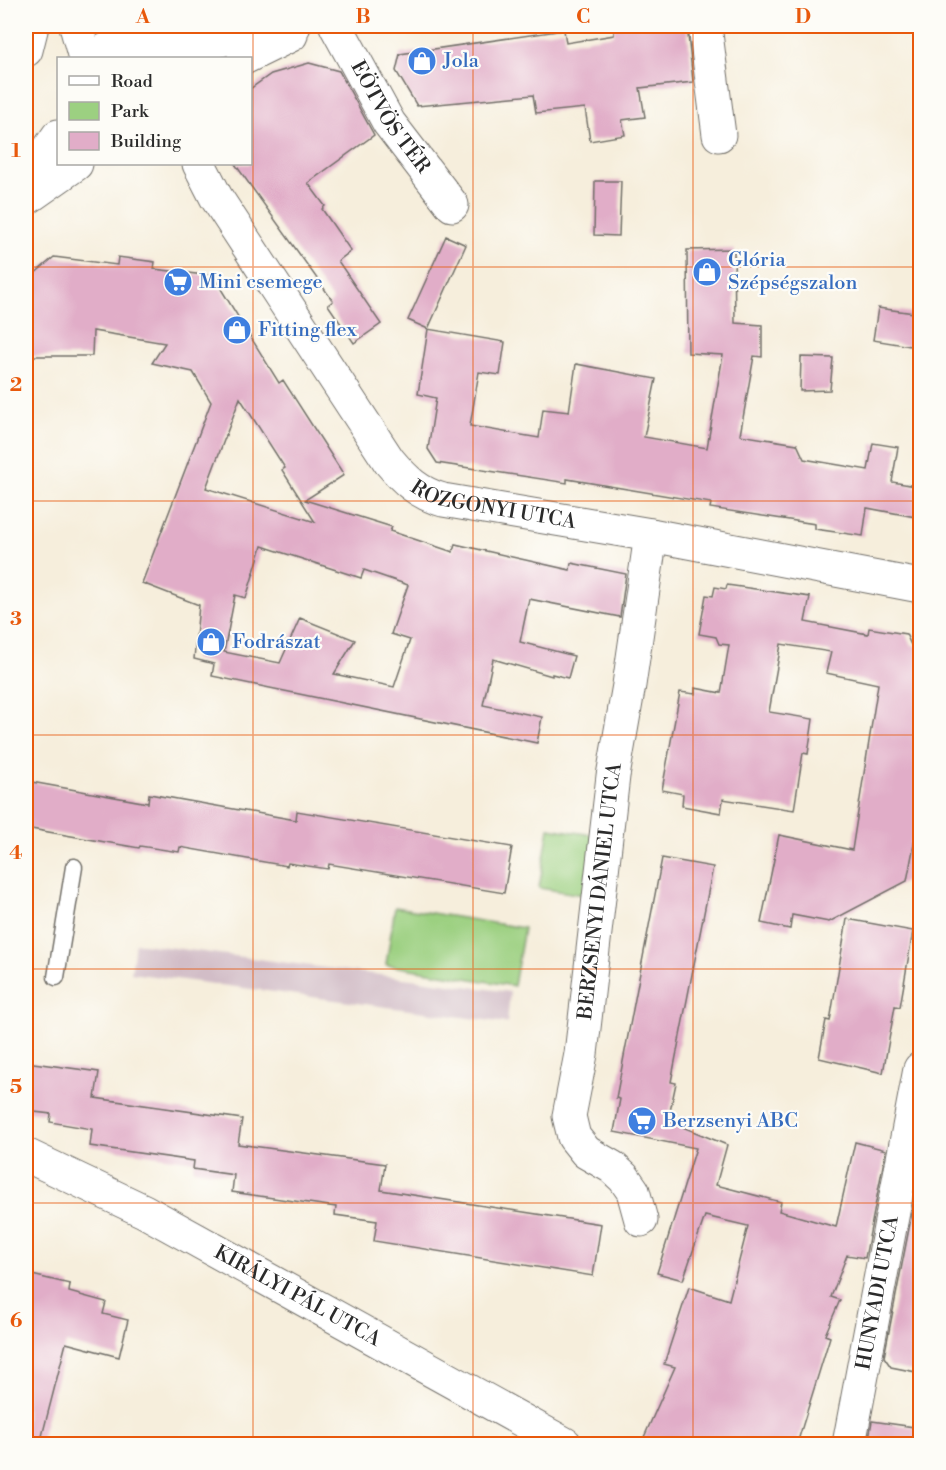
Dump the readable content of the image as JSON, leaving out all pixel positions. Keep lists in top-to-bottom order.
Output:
{
  "streets": {
    "street": [
      "EÖTVÖS TÉR",
      "ROZGONYI UTCA",
      "BERZSENYI DÁNIEL UTCA",
      "HUNYADI UTCA",
      "KIRÁLYI PÁL UTCA"
    ]
  },
  "crossings": [
    ["ROZGONYI UTCA", "BERZSENYI DÁNIEL UTCA"]
  ],
  "places": {
    "shop": [
      "Jola",
      "Glória Szépségszalon",
      "Fitting flex",
      "Fodrászat"
    ],
    "supermarket": ["Mini csemege", "Berzsenyi ABC"]
  },
  "legend": ["Road", "Park", "Building"],
  "grid": {
    "columns": [
      "A",
      "B",
      "C",
      "D"
    ],
    "rows": [
      "1",
      "2",
      "3",
      "4",
      "5",
      "6"
    ]
  }
}
